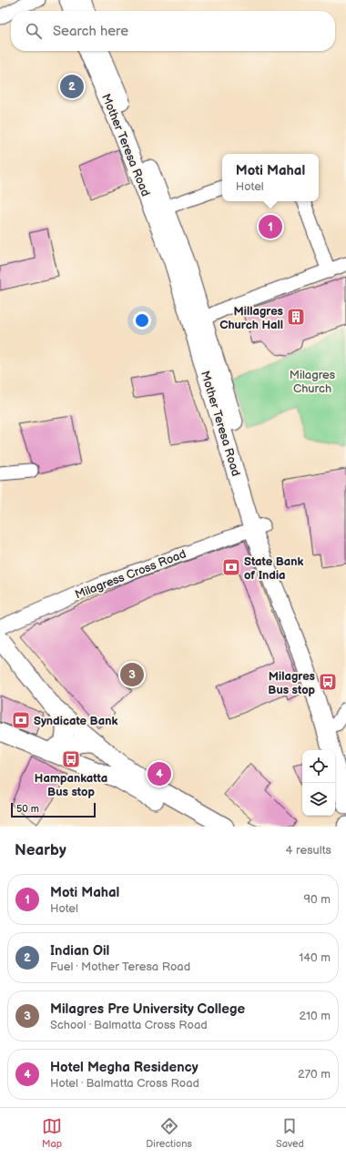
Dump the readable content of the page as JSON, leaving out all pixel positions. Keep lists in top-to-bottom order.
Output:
{
  "streets": {
    "main road": ["Mother Teresa Road"],
    "street": ["Milagress Cross Road"]
  },
  "crossings": [
    ["Mother Teresa Road", "Milagress Cross Road"]
  ],
  "parks": ["Milagres Church"],
  "places": {
    "building": ["Millagres Church Hall"],
    "bank": ["State Bank of India", "Syndicate Bank"],
    "bus stop": ["Milagres Bus stop", "Hampankatta Bus stop"]
  },
  "scale_bar": "50 m",
  "page": {
    "search": "Search here",
    "pins": [
      "2",
      "1",
      "3",
      "4"
    ],
    "popup": ["Moti Mahal", "Hotel"],
    "scale": "50 m",
    "heading": ["Nearby", "4 results"],
    "list": [
      {
        "mark": "1",
        "name": "Moti Mahal",
        "note": "Hotel",
        "value": "90 m"
      },
      {
        "mark": "2",
        "name": "Indian Oil",
        "note": "Fuel · Mother Teresa Road",
        "value": "140 m"
      },
      {
        "mark": "3",
        "name": "Milagres Pre University College",
        "note": "School · Balmatta Cross Road",
        "value": "210 m"
      },
      {
        "mark": "4",
        "name": "Hotel Megha Residency",
        "note": "Hotel · Balmatta Cross Road",
        "value": "270 m"
      }
    ],
    "nav": ["Map", "Directions", "Saved"]
  }
}
